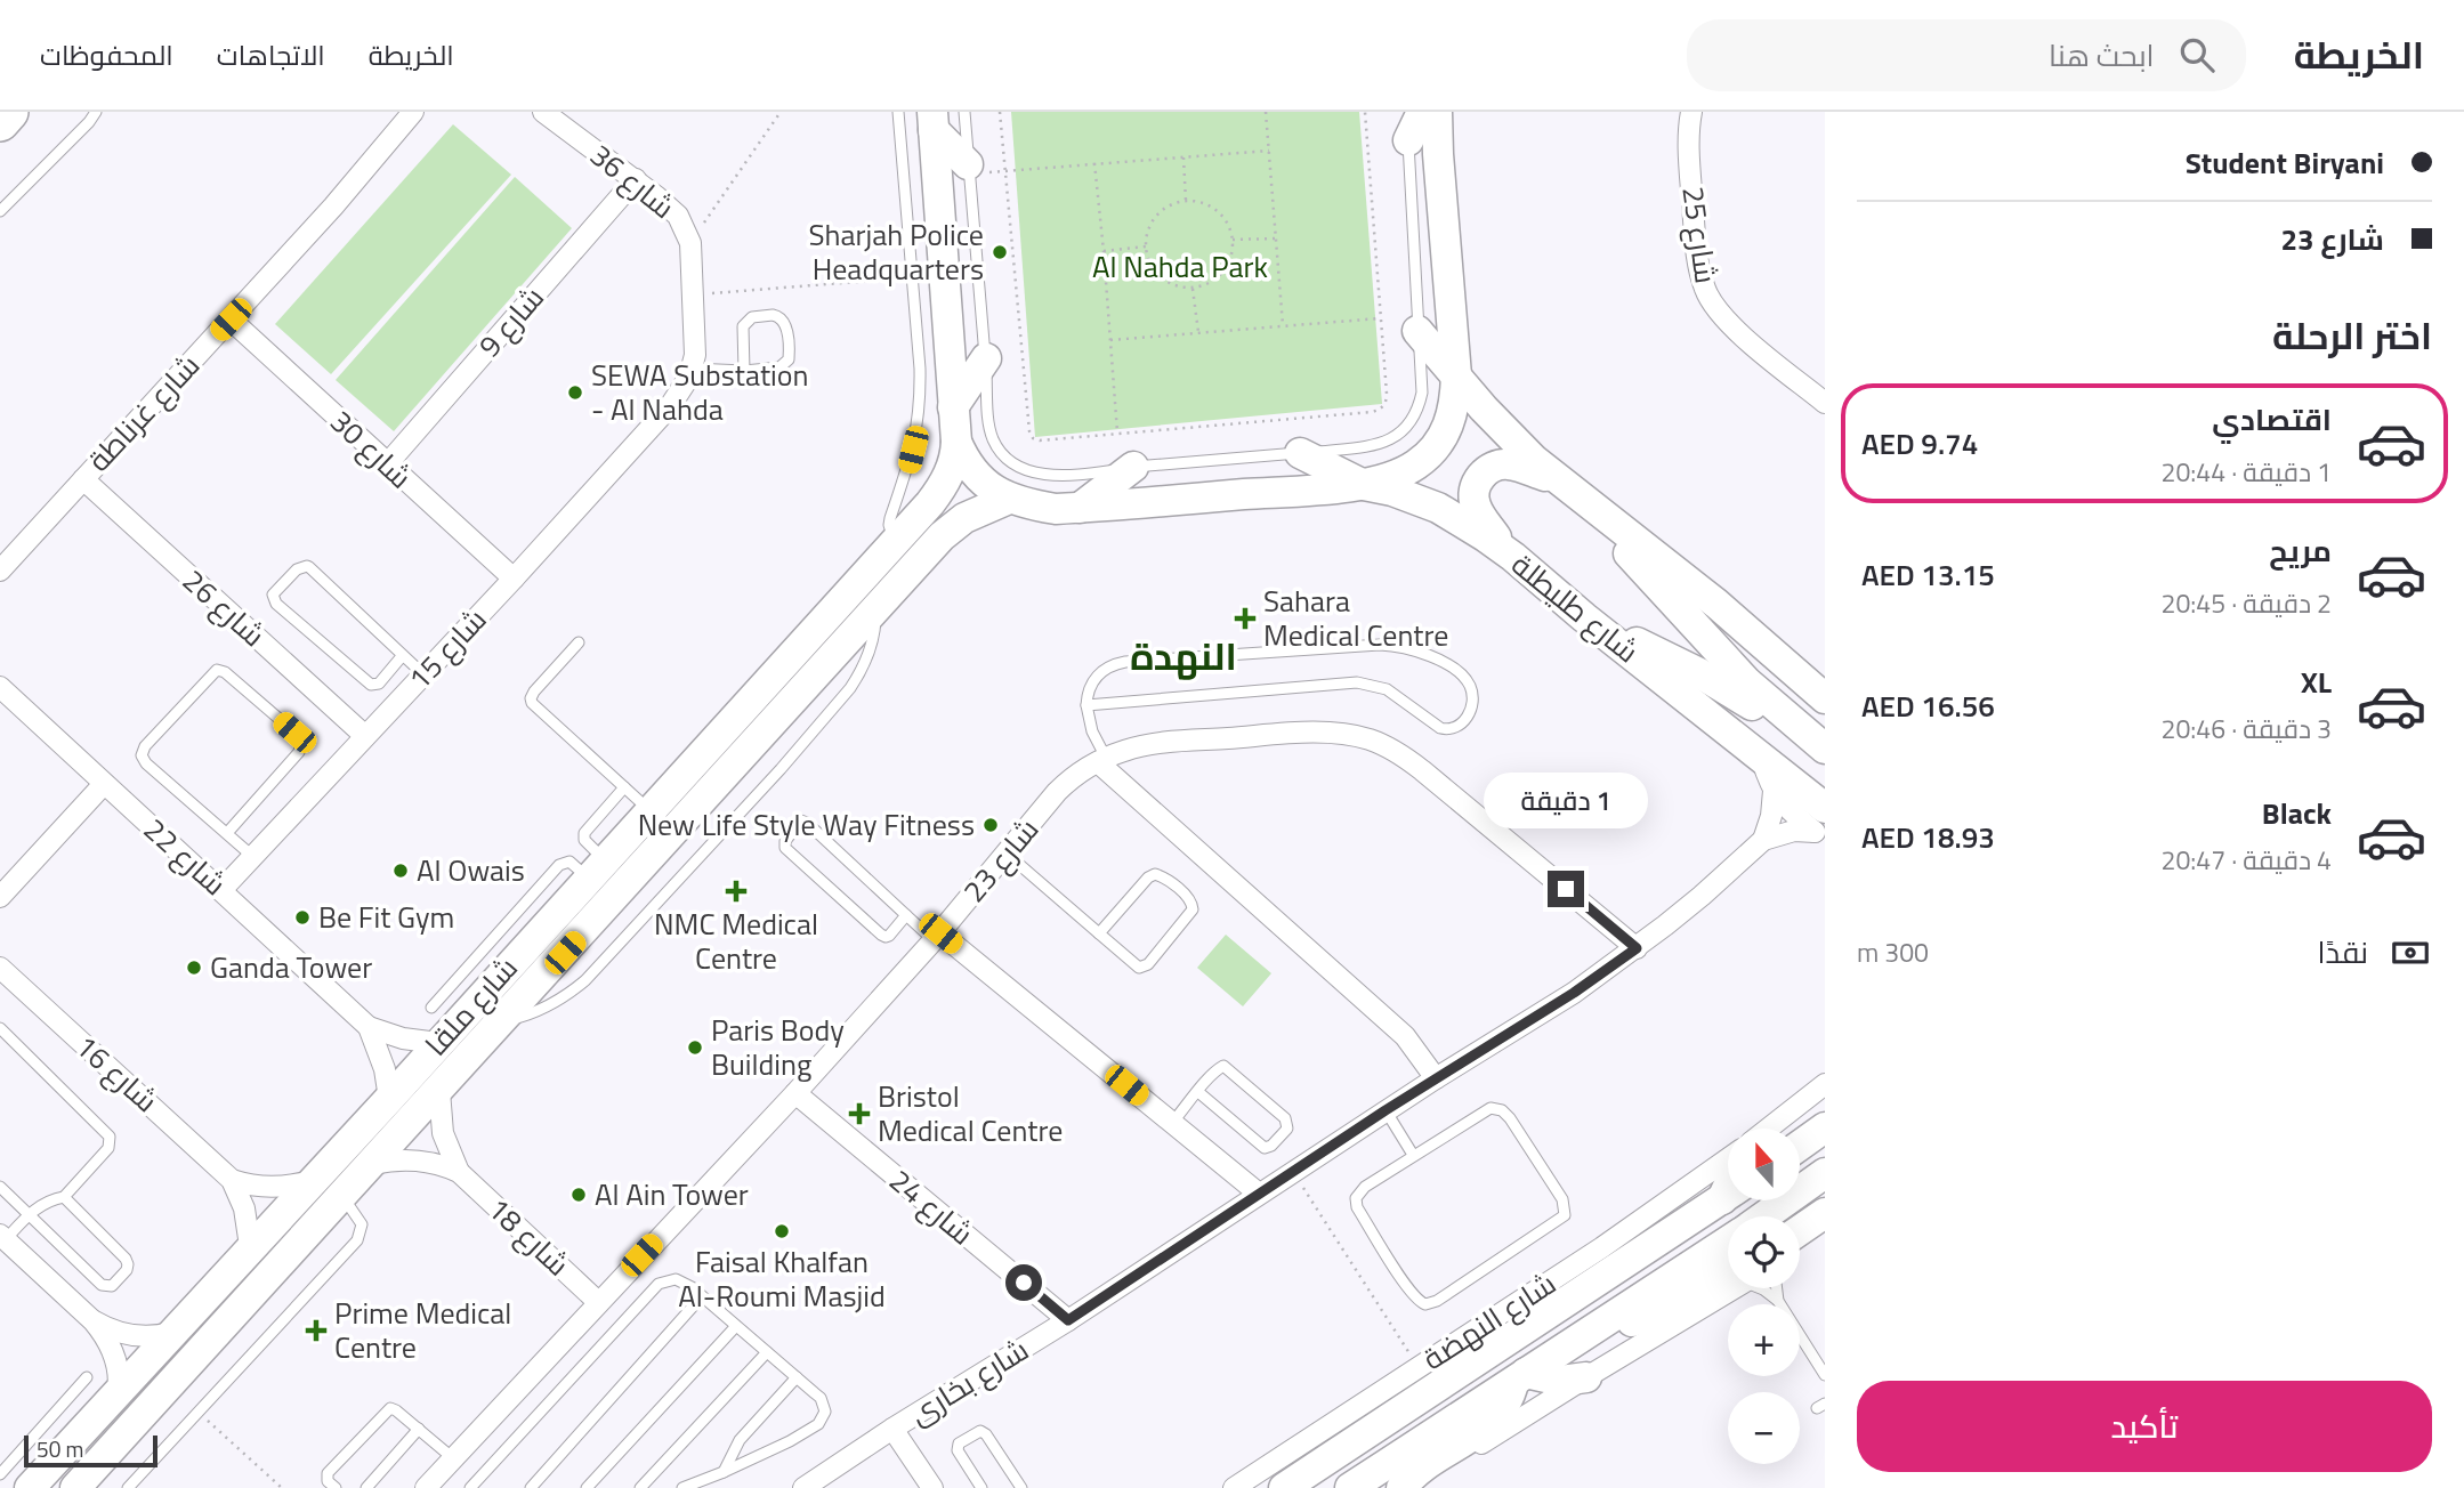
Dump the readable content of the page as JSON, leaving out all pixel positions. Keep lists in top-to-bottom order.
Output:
{
  "streets": {
    "street": [
      "شارع 36",
      "شارع 25",
      "شارع 9",
      "شارع غرناطة",
      "شارع 30",
      "شارع 26",
      "شارع طليطلة",
      "شارع 15",
      "شارع 22",
      "شارع 23",
      "شارع ملقا",
      "شارع 16",
      "شارع 24",
      "شارع 18",
      "شارع النهضة",
      "شارع بخارى"
    ]
  },
  "crossings": [
    ["شارع 36", "شارع 9"],
    ["شارع 36", "شارع 15"],
    ["شارع 9", "شارع 30"],
    ["شارع غرناطة", "شارع 30"],
    ["شارع غرناطة", "شارع 26"],
    ["شارع 30", "شارع 15"],
    ["شارع 26", "شارع 15"],
    ["شارع طليطلة", "شارع بخارى"],
    ["شارع 15", "شارع 22"],
    ["شارع 22", "شارع ملقا"],
    ["شارع 23", "شارع 24"],
    ["شارع 23", "شارع 18"],
    ["شارع 23", "شارع بخارى"],
    ["شارع ملقا", "شارع 16"],
    ["شارع ملقا", "شارع 18"],
    ["شارع 24", "شارع بخارى"]
  ],
  "districts": ["النهدة"],
  "parks": ["Al Nahda Park"],
  "places": {
    "other": [
      "Sharjah Police Headquarters",
      "SEWA Substation - Al Nahda",
      "New Life Style Way Fitness",
      "Al Owais",
      "Be Fit Gym",
      "Ganda Tower",
      "Paris Body Building",
      "Al Ain Tower",
      "Faisal Khalfan Al-Roumi Masjid"
    ],
    "health": [
      "Sahara Medical Centre",
      "NMC Medical Centre",
      "Bristol Medical Centre",
      "Prime Medical Centre"
    ]
  },
  "scale_bar": "50 m",
  "north": "top",
  "page": {
    "header": "الخريطة",
    "search": "ابحث هنا",
    "nav": ["الخريطة", "الاتجاهات", "المحفوظات"],
    "banner": ["Student Biryani", "شارع 23"],
    "heading": "اختر الرحلة",
    "list": [
      {
        "name": "اقتصادي",
        "note": "1 دقيقة · 20:44",
        "value": "AED 9.74"
      },
      {
        "name": "مريح",
        "note": "2 دقيقة · 20:45",
        "value": "AED 13.15"
      },
      {
        "name": "XL",
        "note": "3 دقيقة · 20:46",
        "value": "AED 16.56"
      },
      {
        "name": "Black",
        "note": "4 دقيقة · 20:47",
        "value": "AED 18.93"
      }
    ],
    "bubble": "1 دقيقة",
    "pay": ["نقدًا", "300 m"],
    "map_buttons": ["+", "−"],
    "buttons": "تأكيد",
    "scale": "50 m"
  }
}
